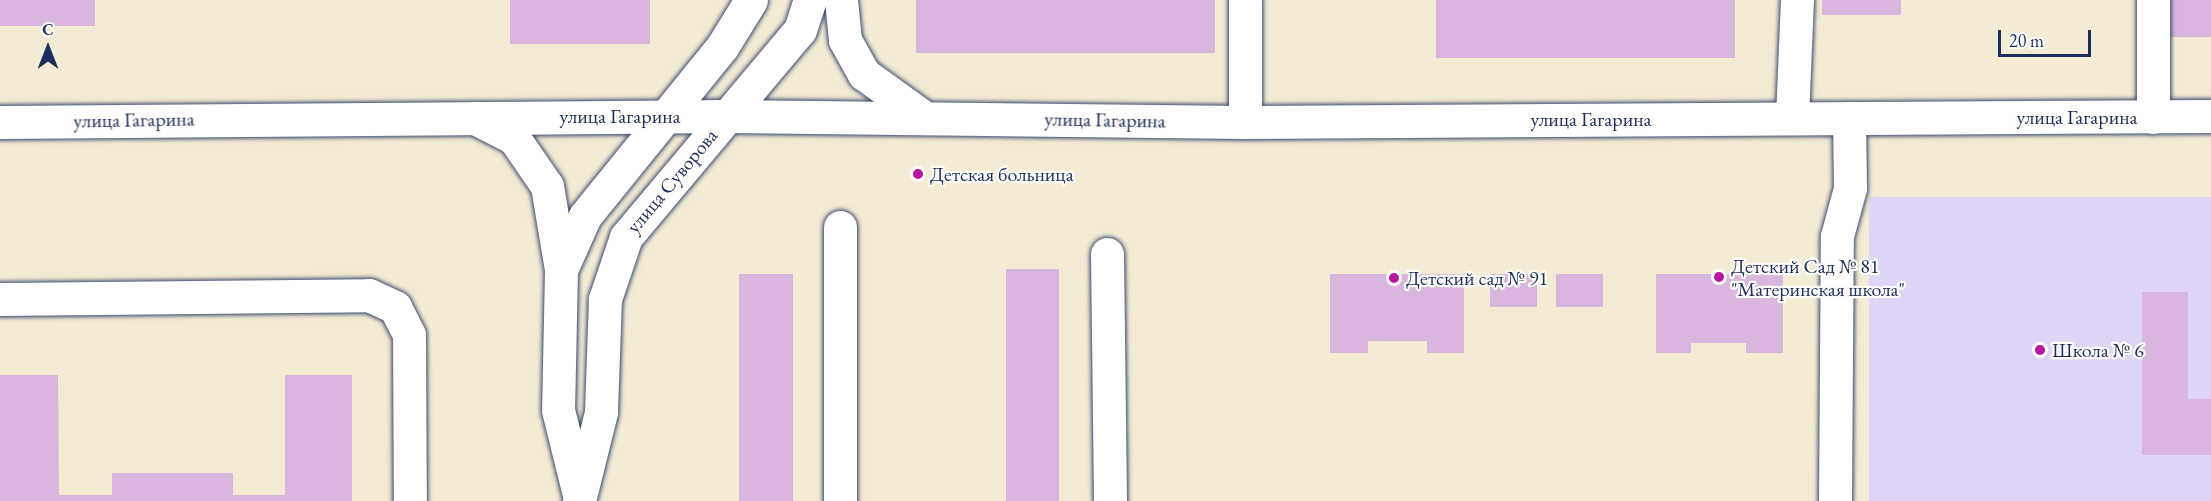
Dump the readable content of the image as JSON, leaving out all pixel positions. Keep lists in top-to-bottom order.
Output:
{
  "streets": {
    "main road": ["улица Гагарина", "улица Суворова"]
  },
  "crossings": [
    ["улица Гагарина", "улица Суворова"]
  ],
  "places": [
    "Детская больница",
    "Детский Сад № 81 \"Материнская школа\"",
    "Детский сад № 91",
    "Школа № 6"
  ],
  "scale_bar": "20 m",
  "north": "top"
}
